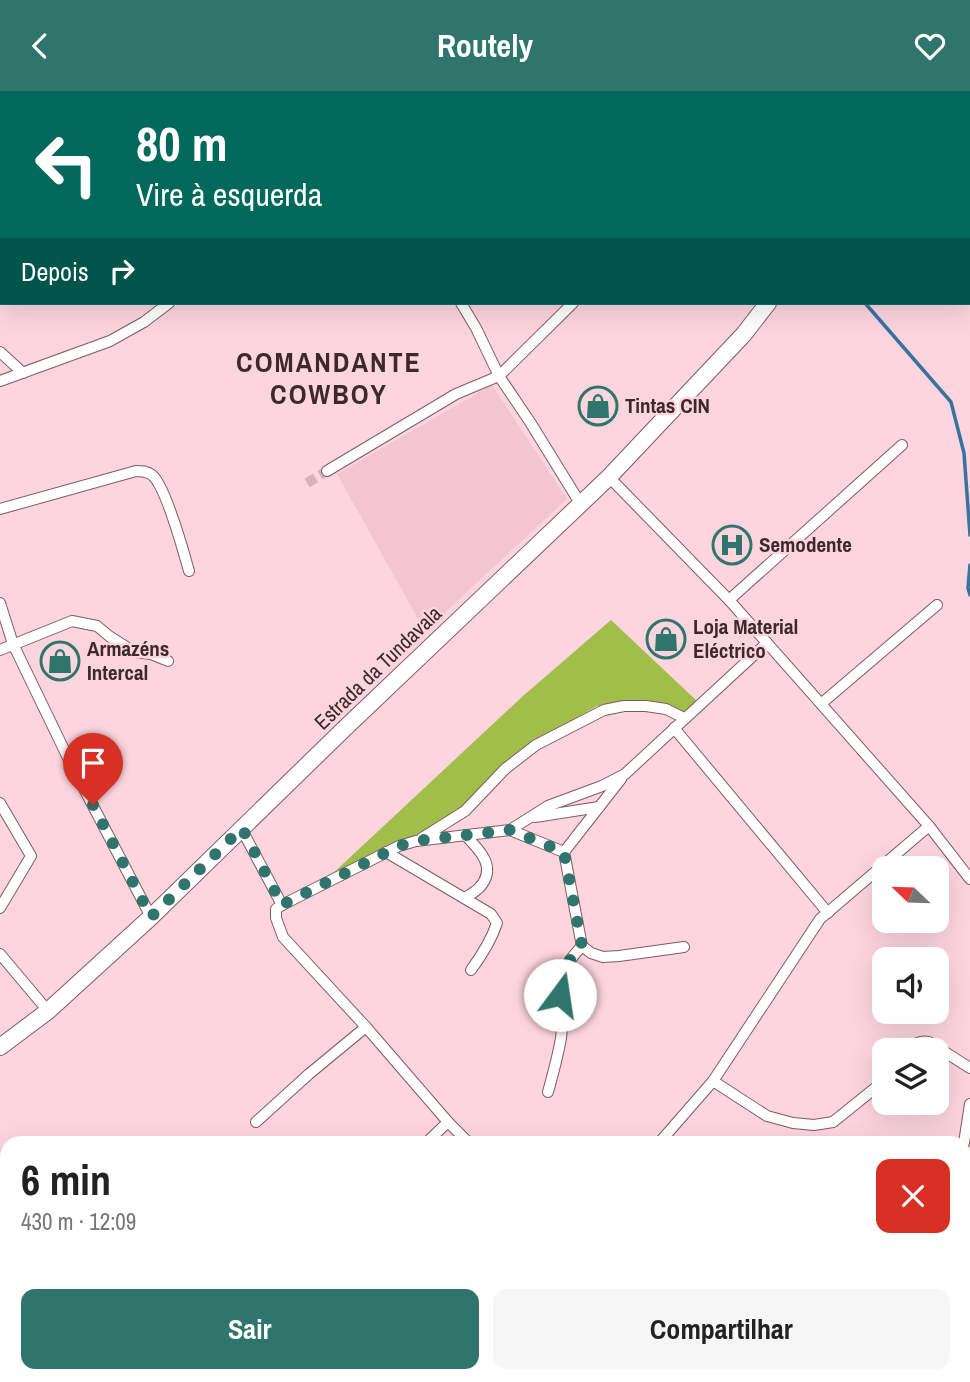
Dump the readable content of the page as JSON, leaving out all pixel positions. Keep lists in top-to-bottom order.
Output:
{
  "streets": {
    "main road": ["Estrada da Tundavala"]
  },
  "districts": ["COMANDANTE COWBOY"],
  "places": {
    "shop": ["Tintas CIN", "Loja Material Eléctrico", "Armazéns Intercal"],
    "hospital": ["Semodente"]
  },
  "north": "top left",
  "page": {
    "header": "Routely",
    "turn": ["80 m", "Vire à esquerda"],
    "then": "Depois",
    "heading": ["6 min", "430 m · 12:09"],
    "buttons": ["Sair", "Compartilhar"]
  }
}
